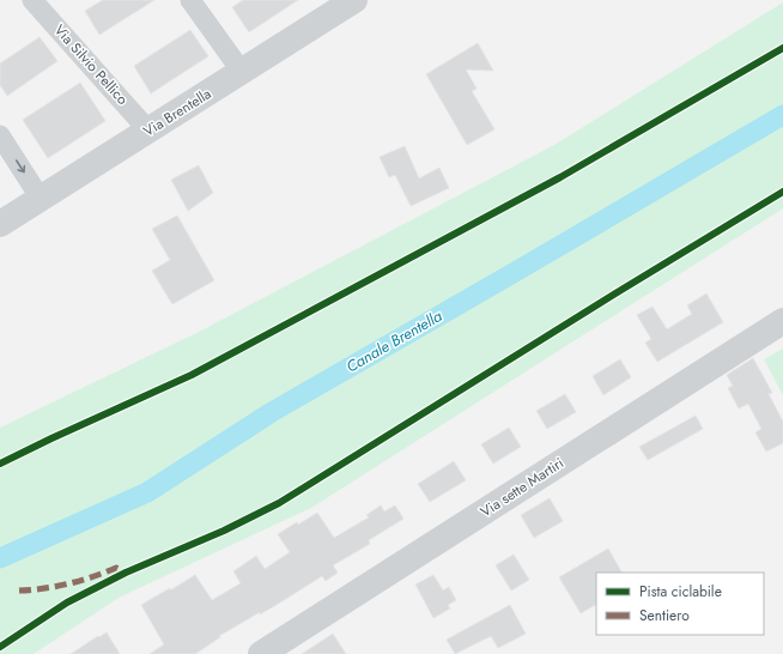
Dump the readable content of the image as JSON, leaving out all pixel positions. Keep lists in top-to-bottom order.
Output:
{
  "streets": {
    "main road": ["Via Brentella", "Via sette Martiri"],
    "street": ["Via Silvio Pellico"]
  },
  "crossings": [
    ["Via Silvio Pellico", "Via Brentella"]
  ],
  "water": ["Canale Brentella"],
  "legend": ["Pista ciclabile", "Sentiero"]
}
